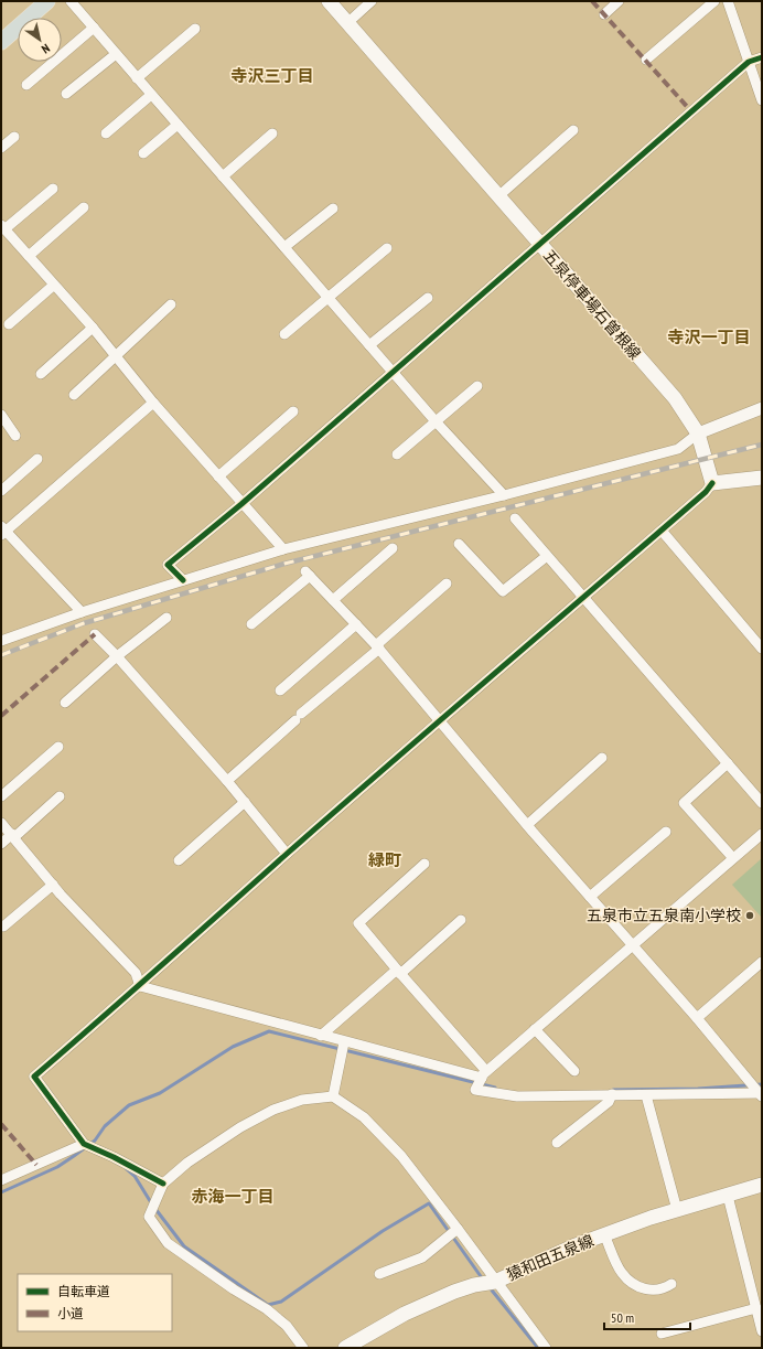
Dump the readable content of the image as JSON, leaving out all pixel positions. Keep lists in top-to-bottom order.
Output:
{
  "streets": {
    "main road": ["五泉停車場石曽根線", "猿和田五泉線"]
  },
  "districts": [
    "寺沢三丁目",
    "寺沢一丁目",
    "緑町",
    "赤海一丁目"
  ],
  "places": ["五泉市立五泉南小学校"],
  "legend": ["自転車道", "小道"],
  "scale_bar": "50 m",
  "north": "bottom right"
}
